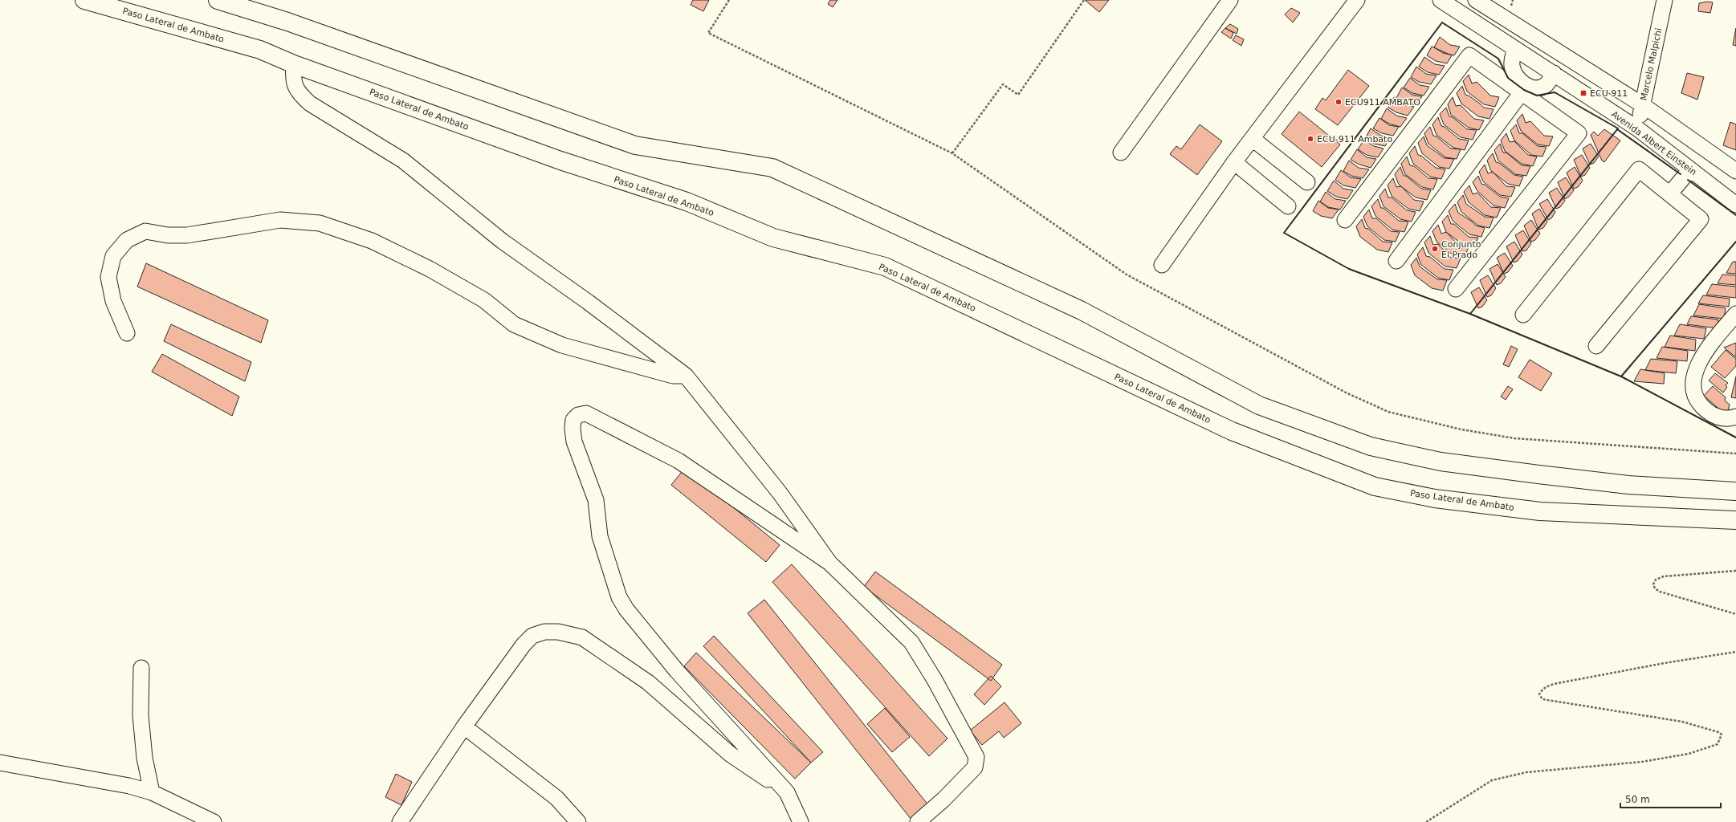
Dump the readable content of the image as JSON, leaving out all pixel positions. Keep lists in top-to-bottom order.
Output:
{
  "streets": {
    "highway": ["Paso Lateral de Ambato"],
    "street": ["Marcelo Malpichi", "Avenida Albert Einstein"]
  },
  "crossings": [
    ["Marcelo Malpichi", "Avenida Albert Einstein"]
  ],
  "places": {
    "transit": ["ECU 911"],
    "other": ["ECU911 AMBATO", "ECU-911 Ambato", "Conjunto El Prado"]
  },
  "scale_bar": "50 m"
}
